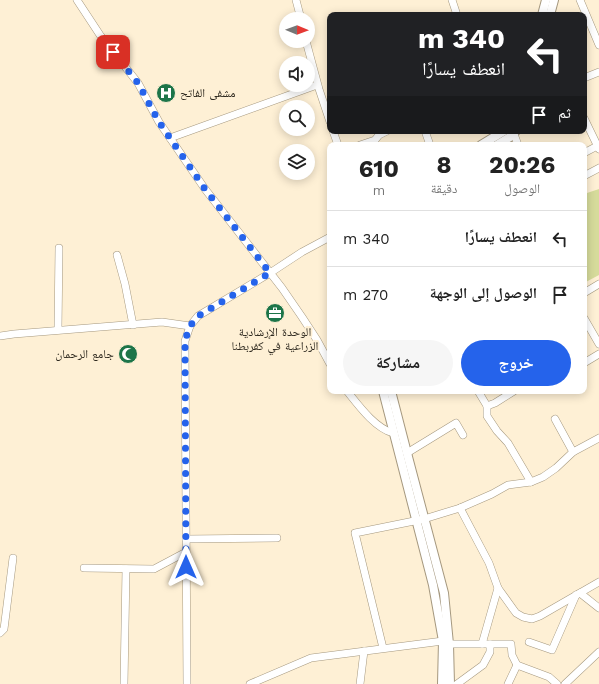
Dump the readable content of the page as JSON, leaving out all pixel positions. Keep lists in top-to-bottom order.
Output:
{
  "places": {
    "hospital": ["مشفى الفاتح"],
    "office": ["الوحدة الإرشادية الزراعية في كفربطنا"],
    "mosque": ["جامع الرحمان"]
  },
  "north": "right",
  "page": {
    "turn": ["340 m", "انعطف يسارًا"],
    "then": "ثم",
    "eta": [
      "20:26",
      "الوصول",
      "8",
      "دقيقة",
      "610",
      "m"
    ],
    "list": [
      {
        "name": "انعطف يسارًا",
        "value": "340 m"
      },
      {
        "name": "الوصول إلى الوجهة",
        "value": "270 m"
      }
    ],
    "buttons": ["خروج", "مشاركة"]
  }
}
